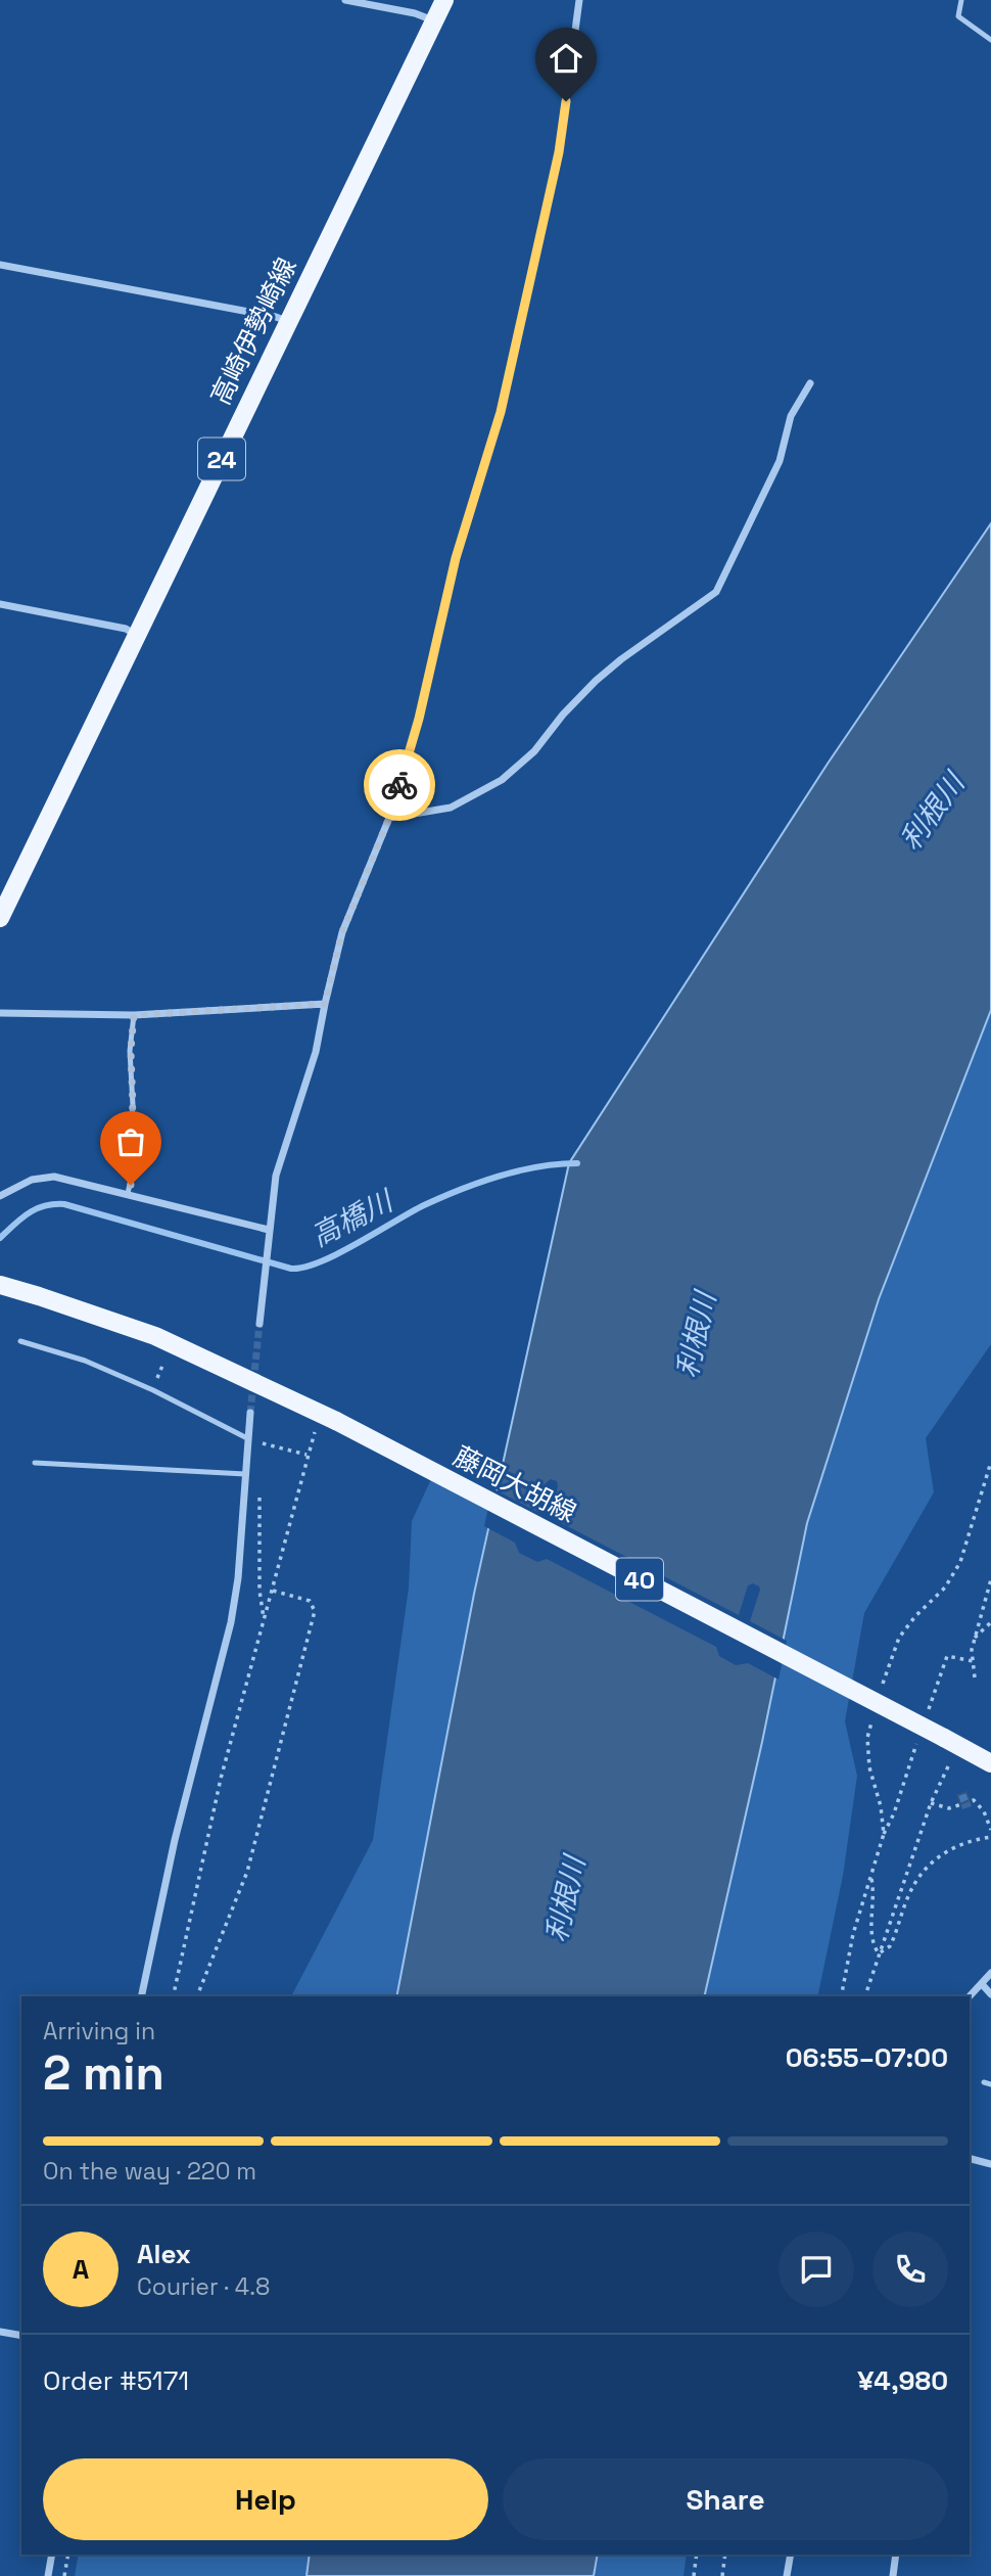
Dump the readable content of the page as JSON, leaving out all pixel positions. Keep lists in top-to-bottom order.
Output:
{
  "streets": {
    "main road": [
      "高崎伊勢崎線",
      "24",
      "藤岡大胡線",
      "40"
    ]
  },
  "water": ["利根川", "高橋川"],
  "page": {
    "heading": ["2 min", "Arriving in", "06:55–07:00"],
    "panel": [
      "Alex",
      "Courier · 4.8",
      "Order #5171",
      "¥4,980"
    ],
    "bar": "On the way · 220 m",
    "round": "A",
    "buttons": ["Help", "Share"]
  }
}
